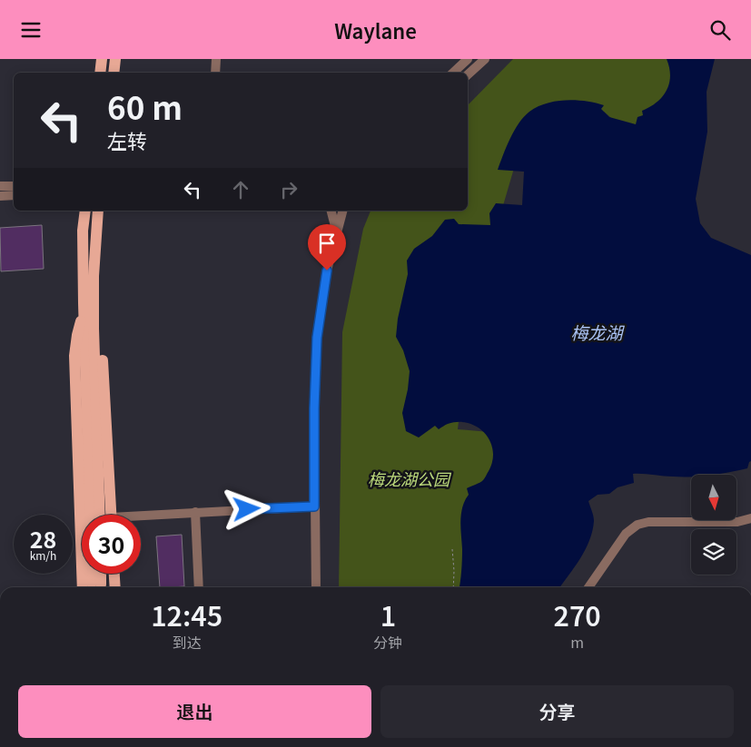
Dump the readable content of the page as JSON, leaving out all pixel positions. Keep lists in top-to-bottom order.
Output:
{
  "water": ["梅龙湖"],
  "parks": ["梅龙湖公园"],
  "north": "bottom",
  "page": {
    "header": "Waylane",
    "turn": ["60 m", "左转"],
    "speed": "28 km/h",
    "limit": "30",
    "eta": [
      "12:45",
      "到达",
      "1",
      "分钟",
      "270",
      "m"
    ],
    "buttons": ["退出", "分享"]
  }
}
